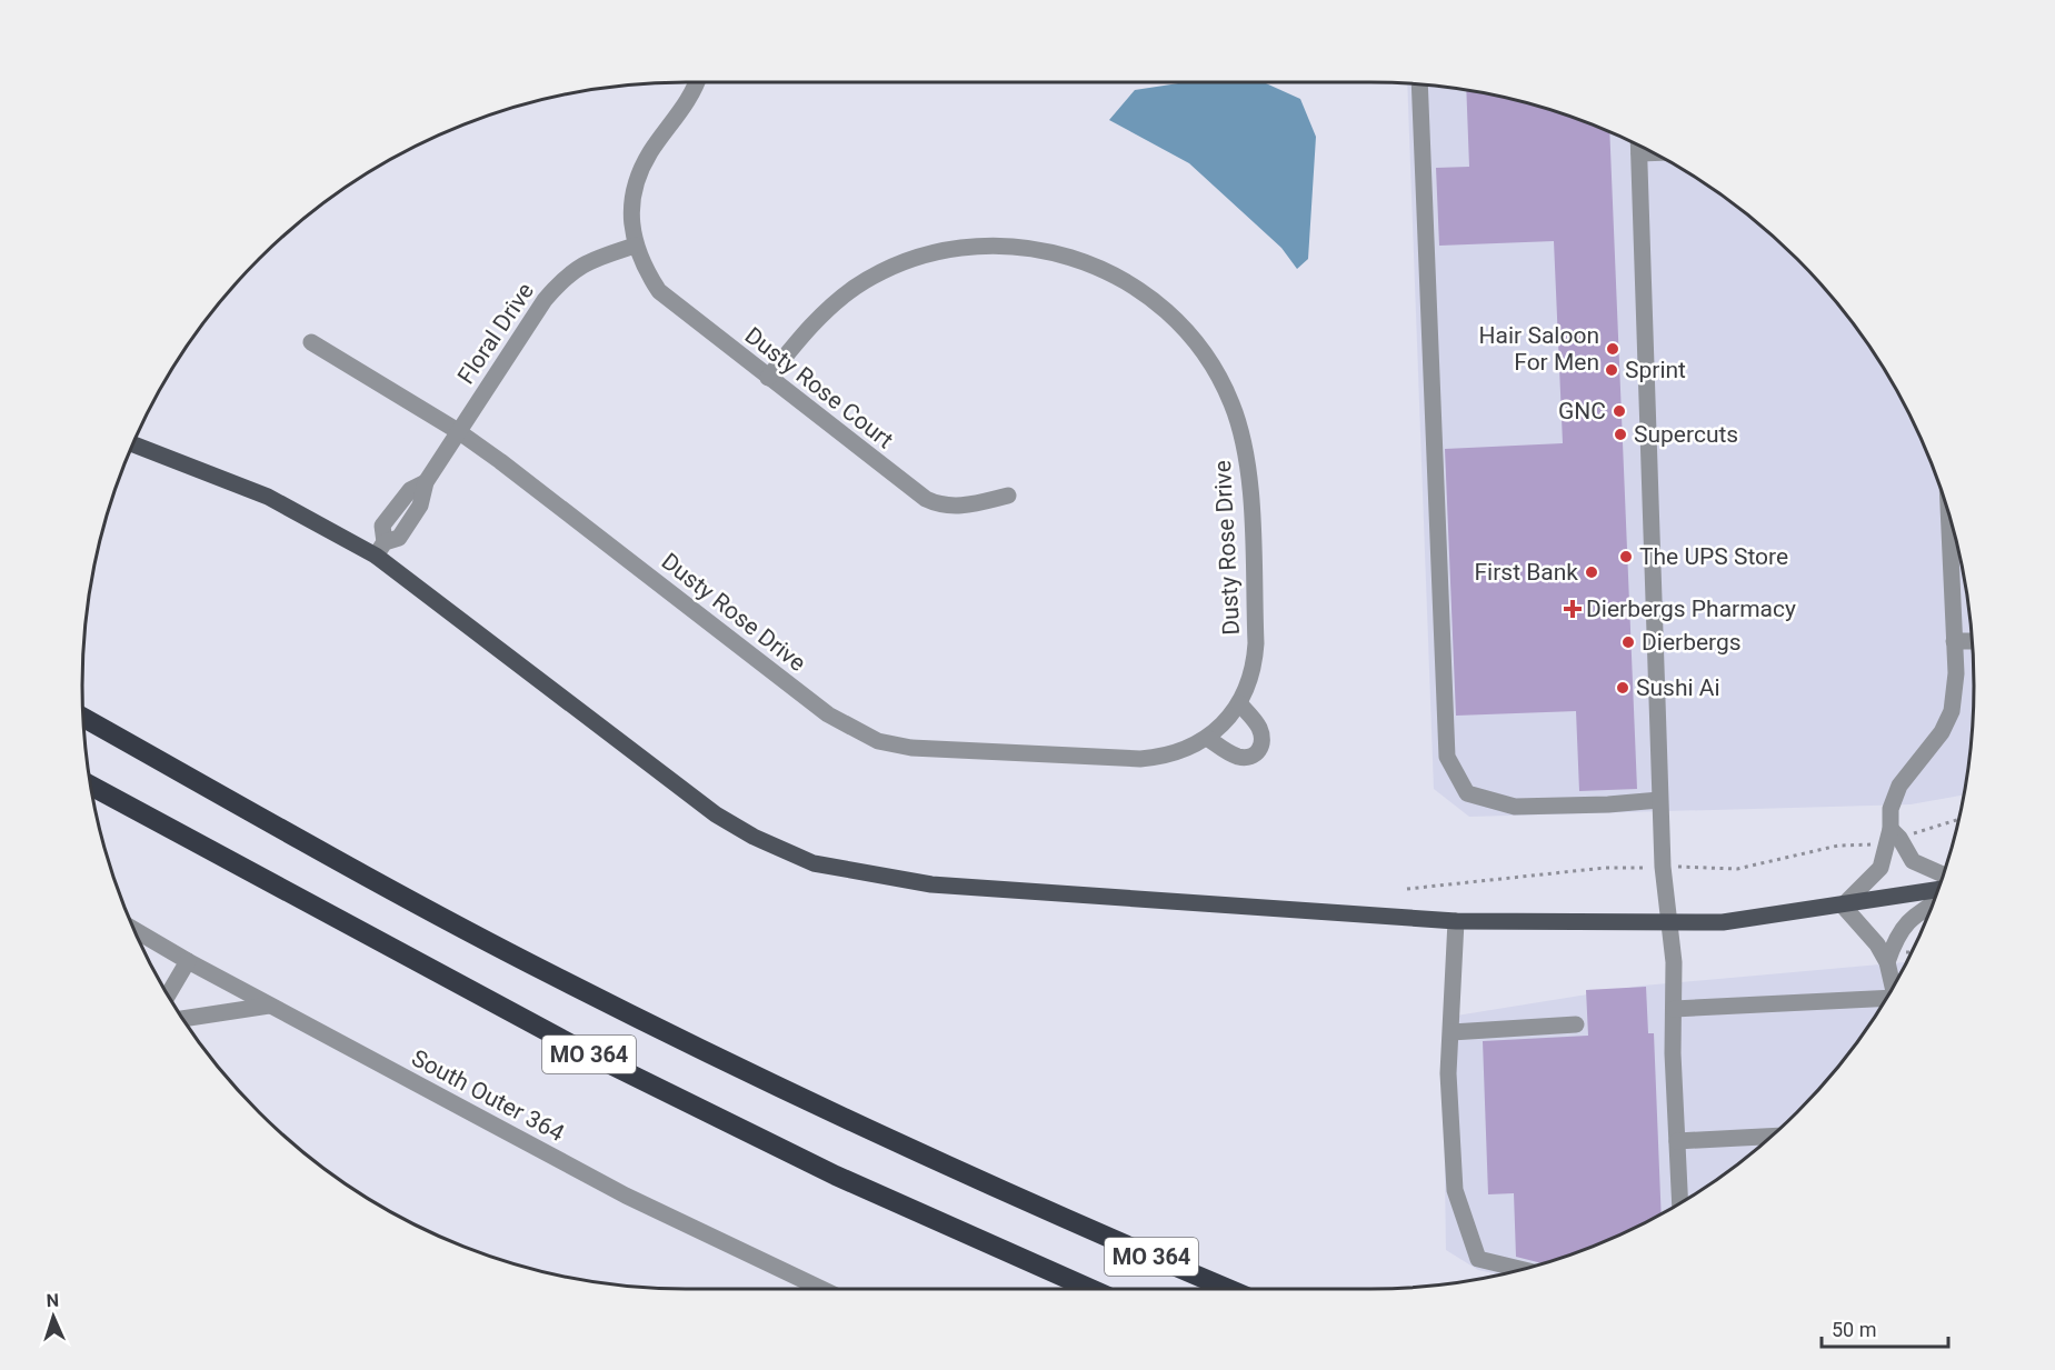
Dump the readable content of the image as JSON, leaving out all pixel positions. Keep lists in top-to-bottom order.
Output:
{
  "streets": {
    "highway": ["MO 364"],
    "street": [
      "Floral Drive",
      "Dusty Rose Court",
      "Dusty Rose Drive",
      "South Outer 364"
    ]
  },
  "crossings": [
    ["Floral Drive", "Dusty Rose Court"],
    ["Floral Drive", "Dusty Rose Drive"],
    ["Dusty Rose Court", "Dusty Rose Drive"]
  ],
  "places": {
    "other": [
      "Hair Saloon For Men",
      "Sprint",
      "GNC",
      "Supercuts",
      "The UPS Store",
      "First Bank",
      "Dierbergs",
      "Sushi Ai"
    ],
    "health": ["Dierbergs Pharmacy"]
  },
  "scale_bar": "50 m",
  "north": "top"
}
